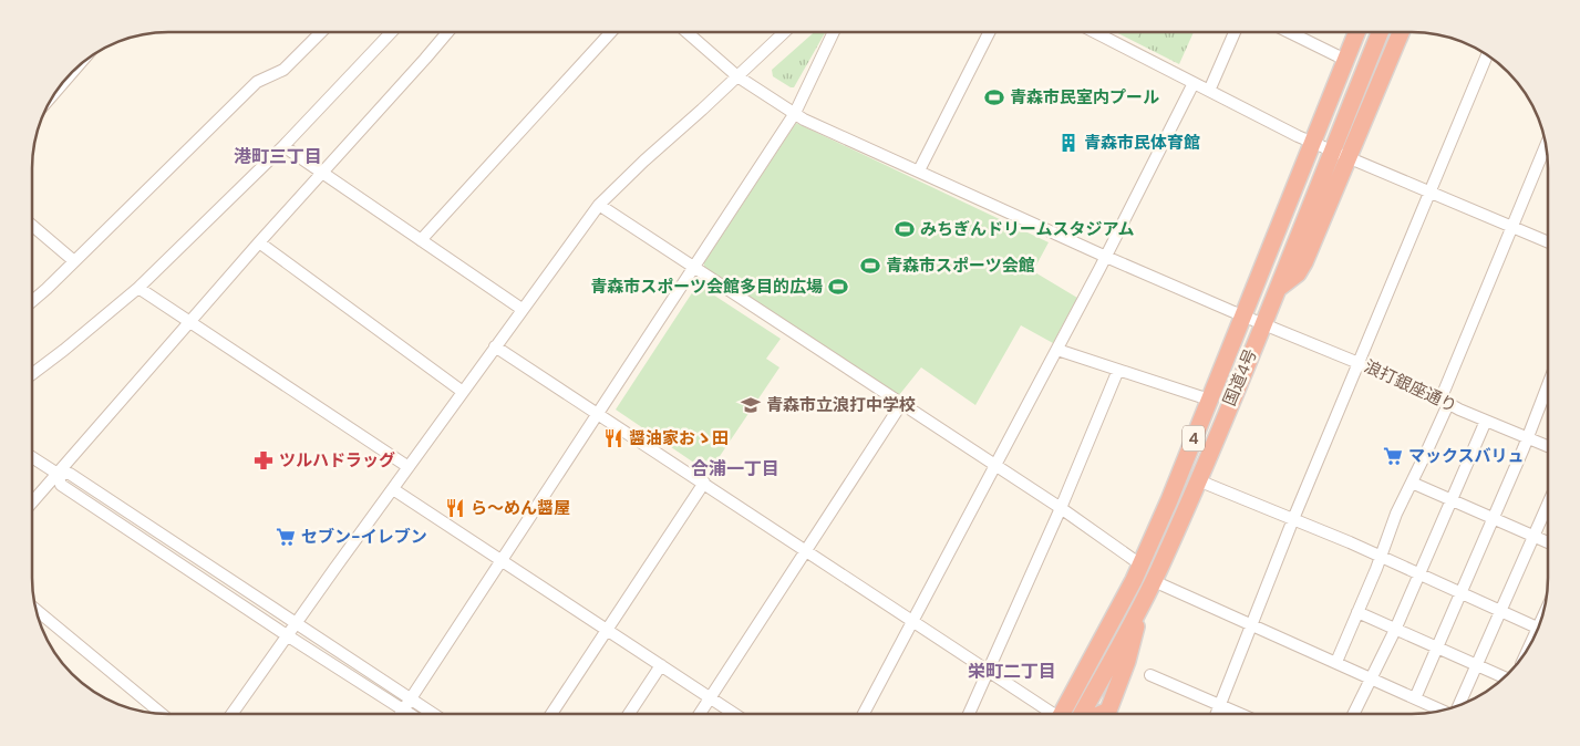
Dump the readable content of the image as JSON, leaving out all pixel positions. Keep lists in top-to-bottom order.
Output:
{
  "streets": {
    "highway": ["国道4号", "4"],
    "street": ["浪打銀座通り"]
  },
  "crossings": [
    ["国道4号", "浪打銀座通り"]
  ],
  "districts": ["港町三丁目", "合浦一丁目", "栄町二丁目"],
  "places": {
    "sports": [
      "青森市民室内プール",
      "みちぎんドリームスタジアム",
      "青森市スポーツ会館",
      "青森市スポーツ会館多目的広場"
    ],
    "building": ["青森市民体育館"],
    "school or university": ["青森市立浪打中学校"],
    "restaurant": ["醤油家おゝ田", "ら～めん醤屋"],
    "supermarket": ["マックスバリュ", "セブン-イレブン"],
    "pharmacy": ["ツルハドラッグ"]
  }
}
